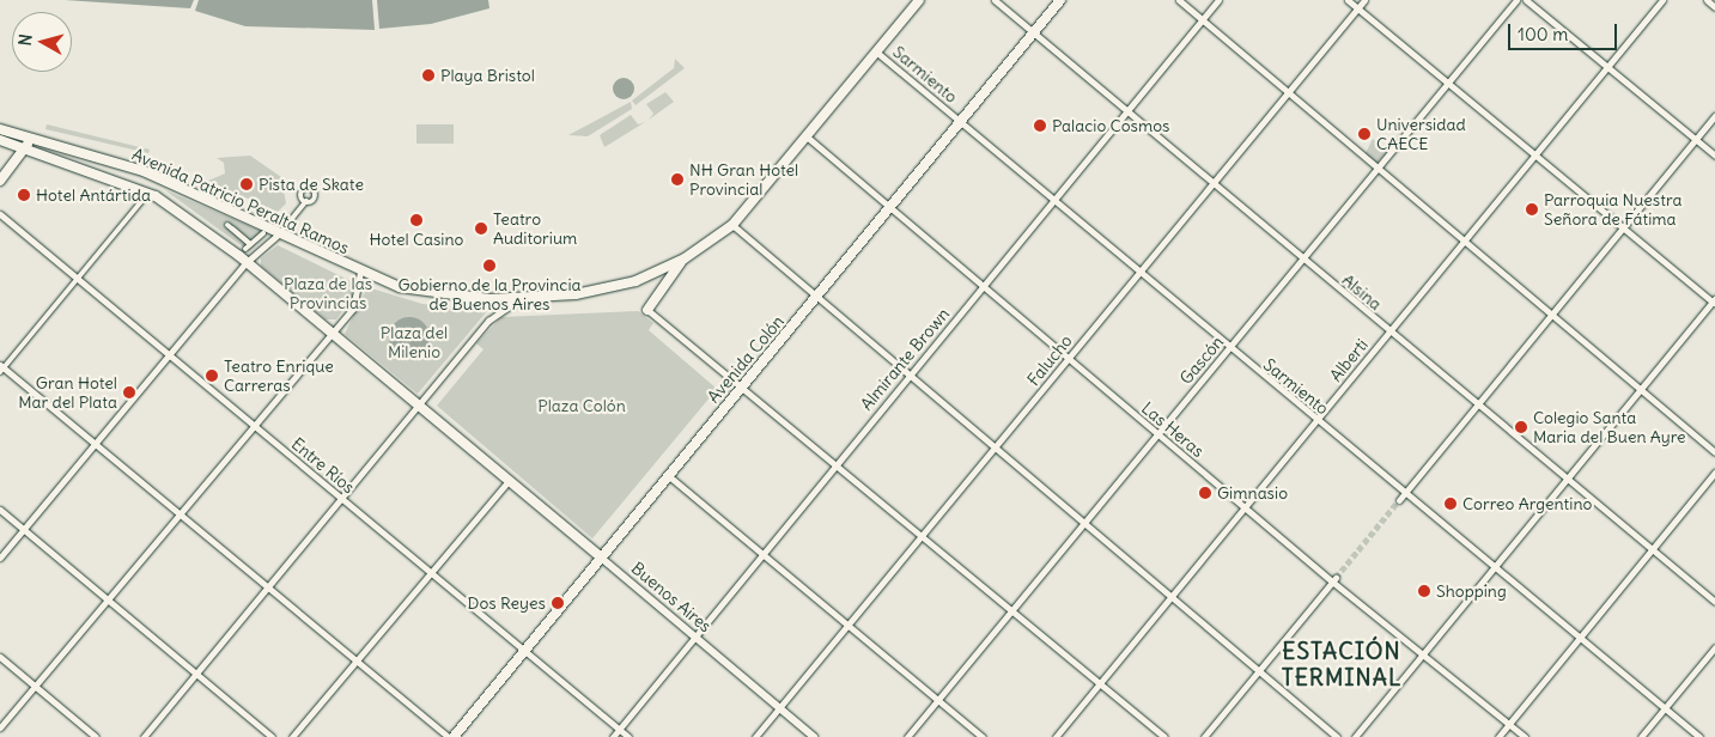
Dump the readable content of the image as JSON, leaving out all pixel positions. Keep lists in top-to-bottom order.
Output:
{
  "streets": {
    "main road": ["Avenida Patricio Peralta Ramos", "Avenida Colón", "Buenos Aires"],
    "street": [
      "Sarmiento",
      "Alsina",
      "Almirante Brown",
      "Falucho",
      "Gascón",
      "Alberti",
      "Las Heras",
      "Entre Ríos"
    ]
  },
  "crossings": [
    ["Sarmiento", "Avenida Patricio Peralta Ramos"],
    ["Sarmiento", "Avenida Colón"],
    ["Sarmiento", "Almirante Brown"],
    ["Sarmiento", "Falucho"],
    ["Sarmiento", "Gascón"],
    ["Sarmiento", "Alberti"],
    ["Avenida Patricio Peralta Ramos", "Las Heras"],
    ["Avenida Patricio Peralta Ramos", "Buenos Aires"],
    ["Alsina", "Avenida Colón"],
    ["Alsina", "Almirante Brown"],
    ["Alsina", "Falucho"],
    ["Alsina", "Gascón"],
    ["Alsina", "Alberti"],
    ["Avenida Colón", "Las Heras"],
    ["Avenida Colón", "Entre Ríos"],
    ["Avenida Colón", "Buenos Aires"],
    ["Almirante Brown", "Las Heras"],
    ["Almirante Brown", "Entre Ríos"],
    ["Almirante Brown", "Buenos Aires"],
    ["Falucho", "Las Heras"],
    ["Falucho", "Buenos Aires"],
    ["Gascón", "Las Heras"],
    ["Alberti", "Las Heras"]
  ],
  "districts": ["ESTACIÓN TERMINAL"],
  "parks": ["Plaza de las Provincias", "Plaza del Milenio", "Plaza Colón"],
  "places": [
    "Playa Bristol",
    "Palacio Cosmos",
    "Universidad CAECE",
    "NH Gran Hotel Provincial",
    "Pista de Skate",
    "Hotel Antártida",
    "Parroquia Nuestra Señora de Fátima",
    "Hotel Casino",
    "Teatro Auditorium",
    "Gobierno de la Provincia de Buenos Aires",
    "Teatro Enrique Carreras",
    "Gran Hotel Mar del Plata",
    "Colegio Santa Maria del Buen Ayre",
    "Gimnasio",
    "Correo Argentino",
    "Shopping",
    "Dos Reyes"
  ],
  "scale_bar": "100 m",
  "north": "left"
}
